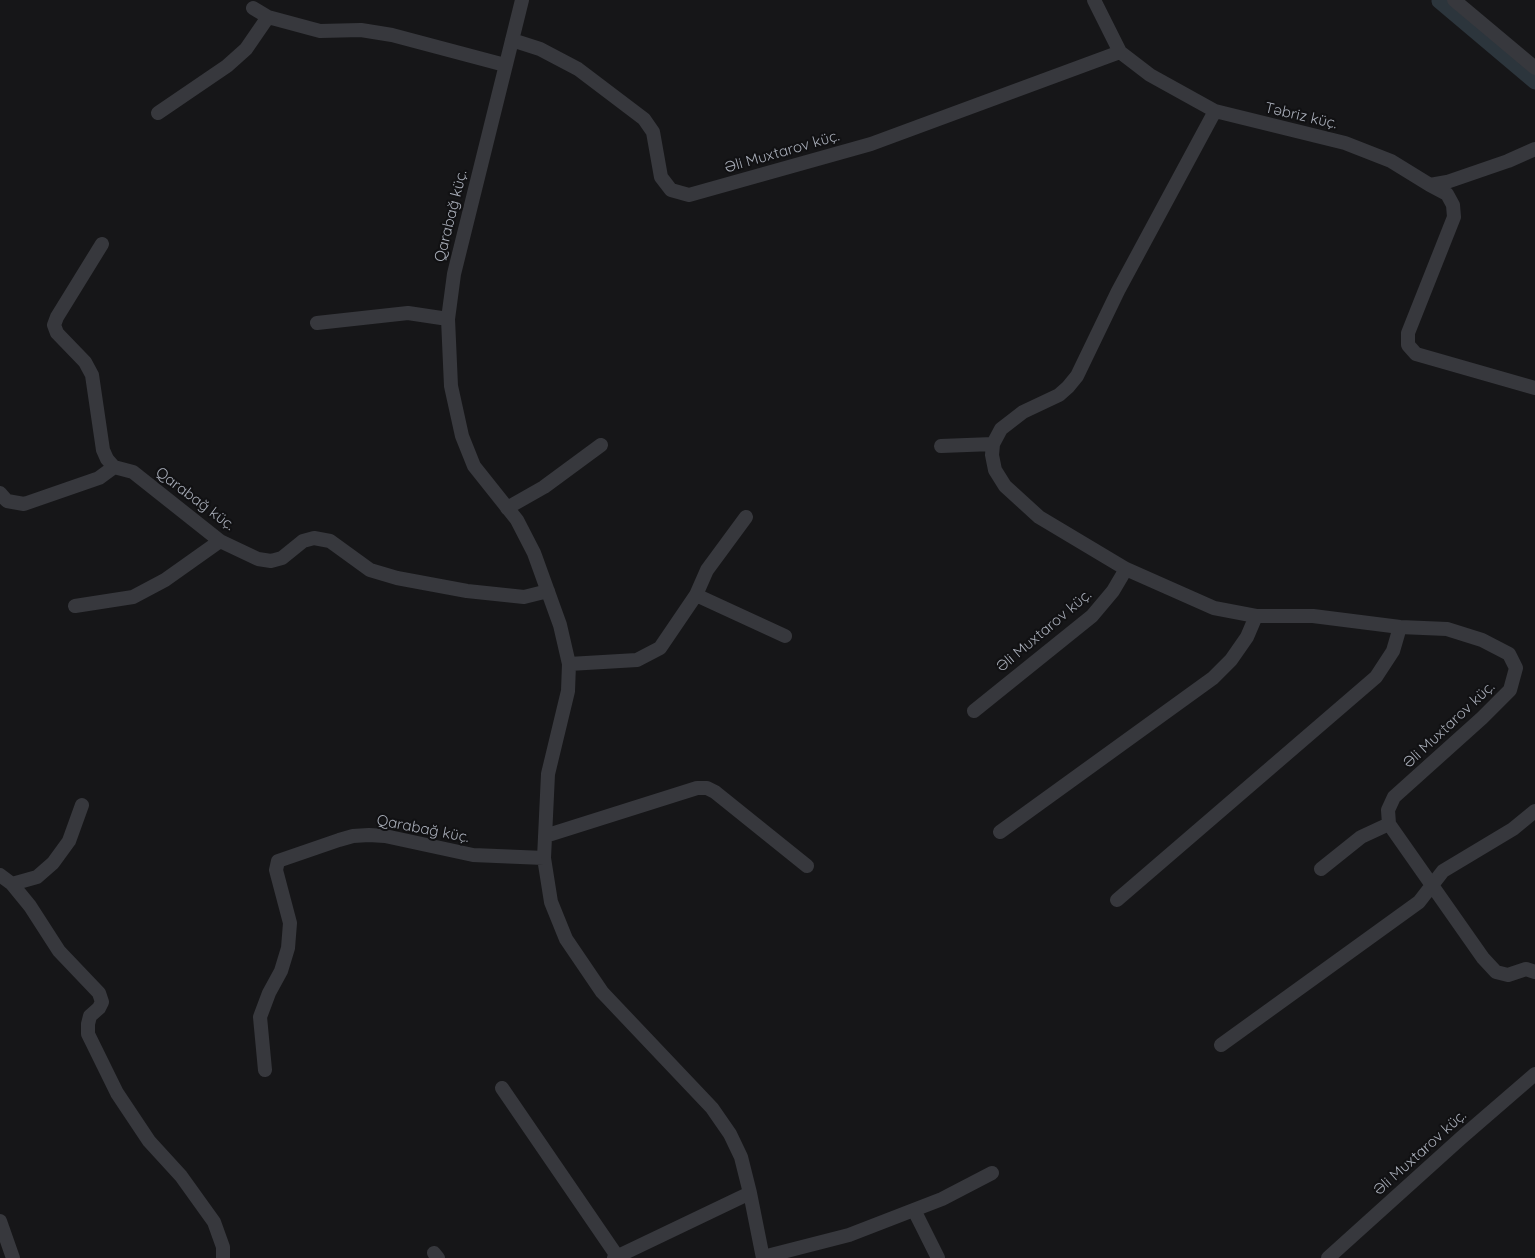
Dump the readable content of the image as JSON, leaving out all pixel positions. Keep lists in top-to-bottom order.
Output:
{
  "streets": {
    "street": ["Təbriz küç.", "Əli Muxtarov küç.", "Qarabağ küç."]
  },
  "crossings": [
    ["Təbriz küç.", "Əli Muxtarov küç."],
    ["Əli Muxtarov küç.", "Qarabağ küç."]
  ]
}
